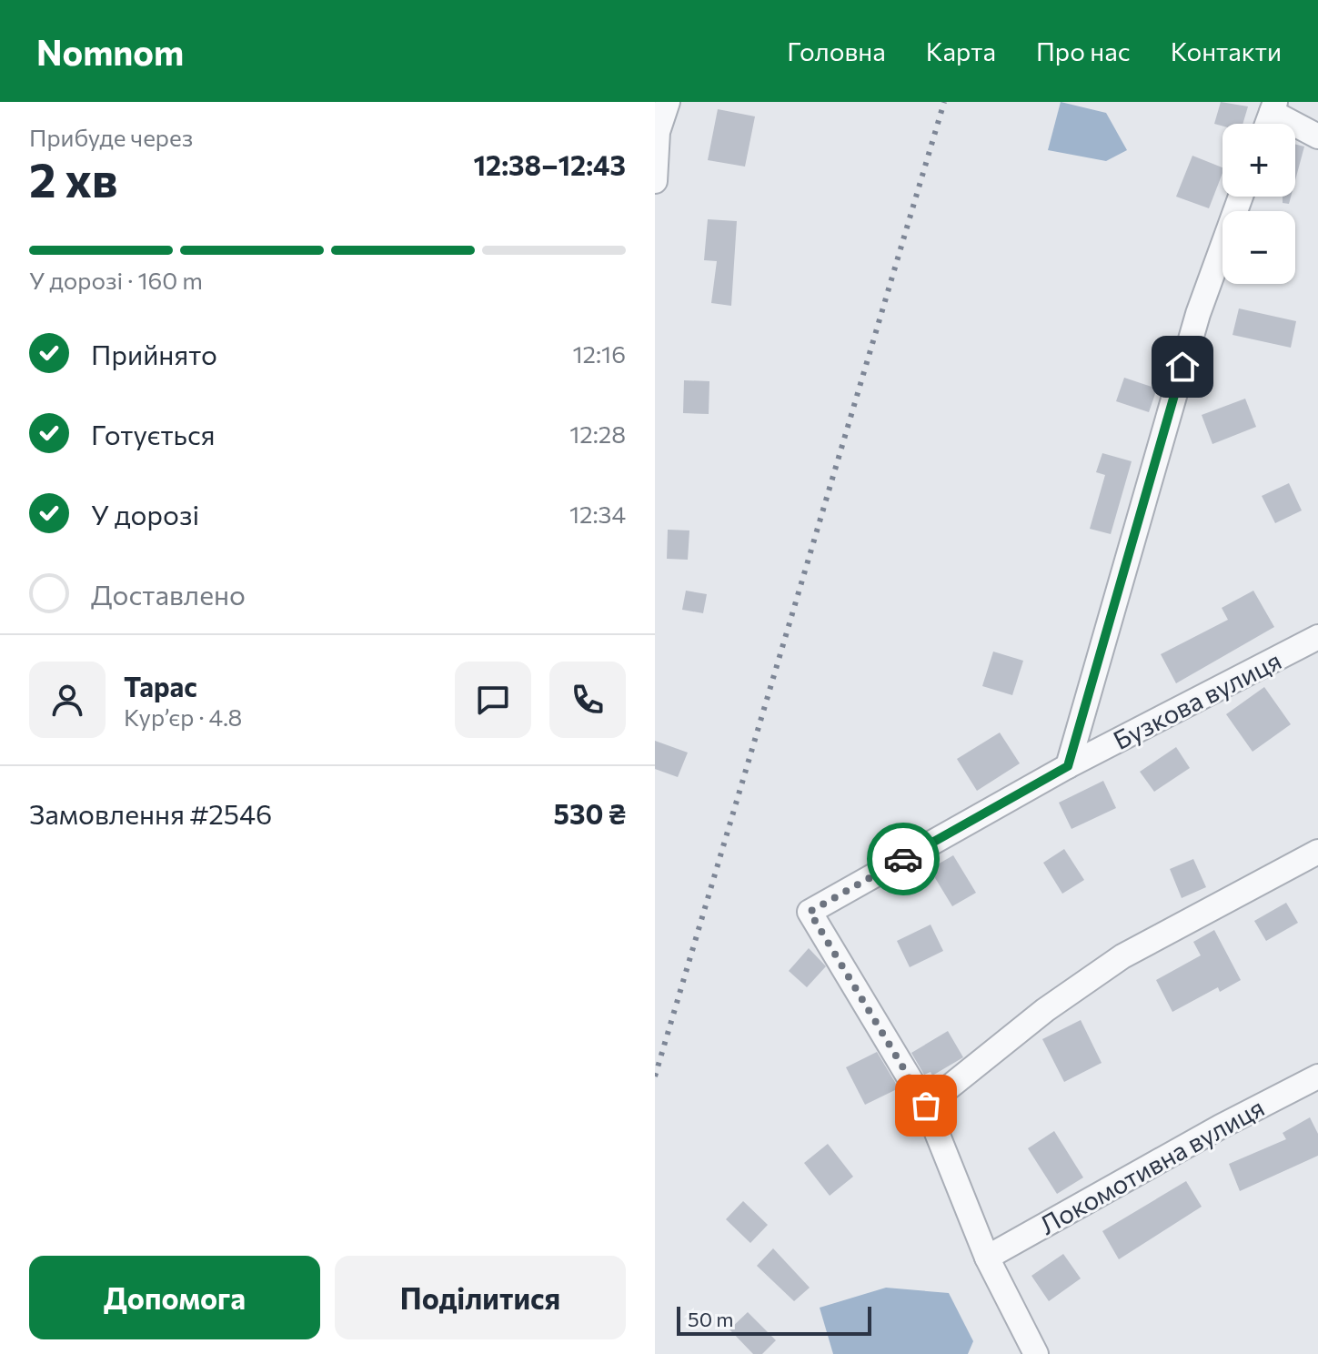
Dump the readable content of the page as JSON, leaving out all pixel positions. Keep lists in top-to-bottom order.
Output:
{
  "streets": {
    "street": ["Бузкова вулиця", "Локомотивна вулиця"]
  },
  "scale_bar": "50 m",
  "page": {
    "header": "Nomnom",
    "nav": [
      "Головна",
      "Карта",
      "Про нас",
      "Контакти"
    ],
    "heading": ["2 хв", "Прибуде через", "12:38–12:43"],
    "panel": [
      "Тарас",
      "Кур’єр · 4.8",
      "Замовлення #2546",
      "530 ₴"
    ],
    "map_buttons": ["+", "−"],
    "bar": "У дорозі · 160 m",
    "list": [
      ["Прийнято", "12:16"],
      ["Готується", "12:28"],
      ["У дорозі", "12:34"],
      "Доставлено"
    ],
    "buttons": ["Допомога", "Поділитися"],
    "scale": "50 m"
  }
}
